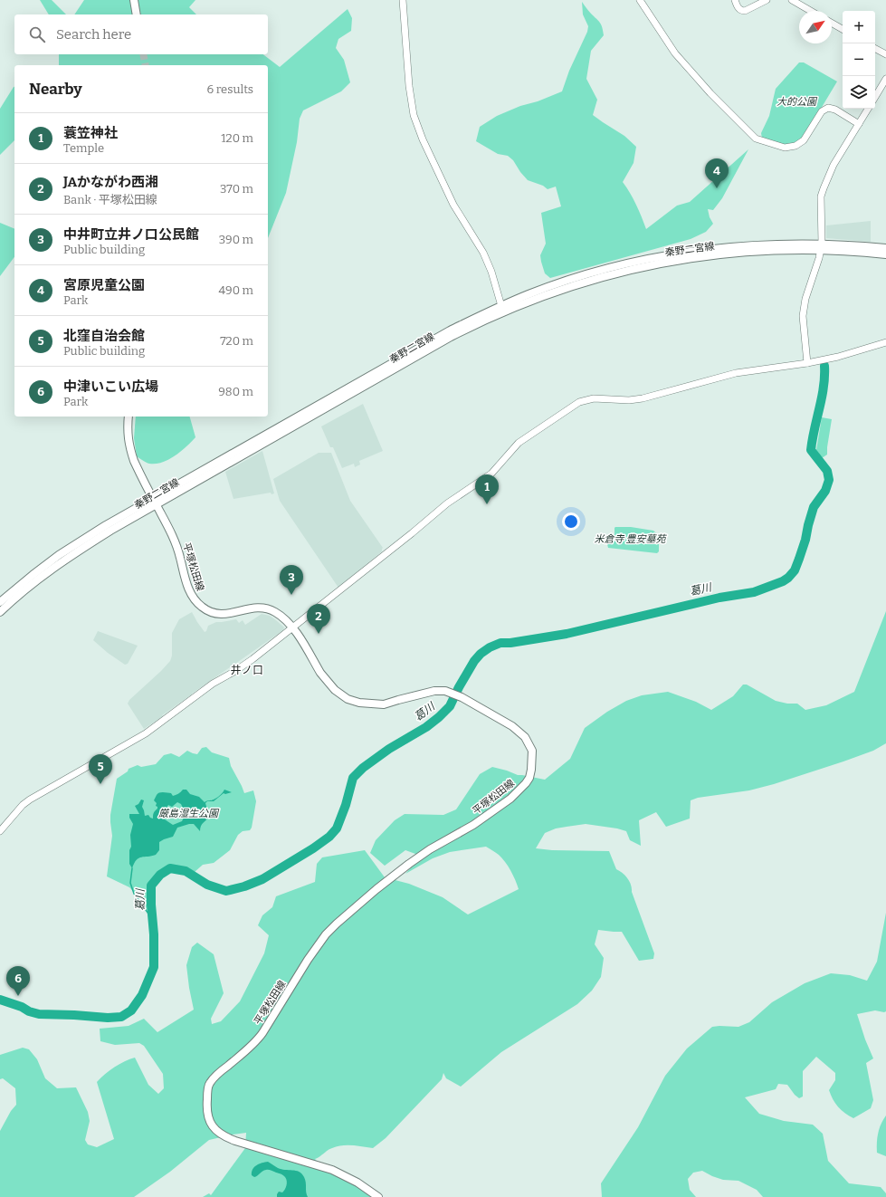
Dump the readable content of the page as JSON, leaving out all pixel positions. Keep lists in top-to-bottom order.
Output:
{
  "streets": {
    "main road": ["秦野二宮線", "平塚松田線"]
  },
  "crossings": [
    ["秦野二宮線", "平塚松田線"]
  ],
  "districts": ["井ノ口"],
  "water": ["葛川"],
  "parks": ["大的公園", "米倉寺 豊安墓苑", "厳島湿生公園"],
  "north": "top right",
  "page": {
    "map_buttons": ["+", "−"],
    "search": "Search here",
    "heading": ["Nearby", "6 results"],
    "list": [
      {
        "mark": "1",
        "name": "蓑笠神社",
        "note": "Temple",
        "value": "120 m"
      },
      {
        "mark": "2",
        "name": "JAかながわ西湘",
        "note": "Bank · 平塚松田線",
        "value": "370 m"
      },
      {
        "mark": "3",
        "name": "中井町立井ノ口公民館",
        "note": "Public building",
        "value": "390 m"
      },
      {
        "mark": "4",
        "name": "宮原児童公園",
        "note": "Park",
        "value": "490 m"
      },
      {
        "mark": "5",
        "name": "北窪自治会館",
        "note": "Public building",
        "value": "720 m"
      },
      {
        "mark": "6",
        "name": "中津いこい広場",
        "note": "Park",
        "value": "980 m"
      }
    ],
    "pins": [
      "4",
      "1",
      "3",
      "2",
      "5",
      "6"
    ]
  }
}
